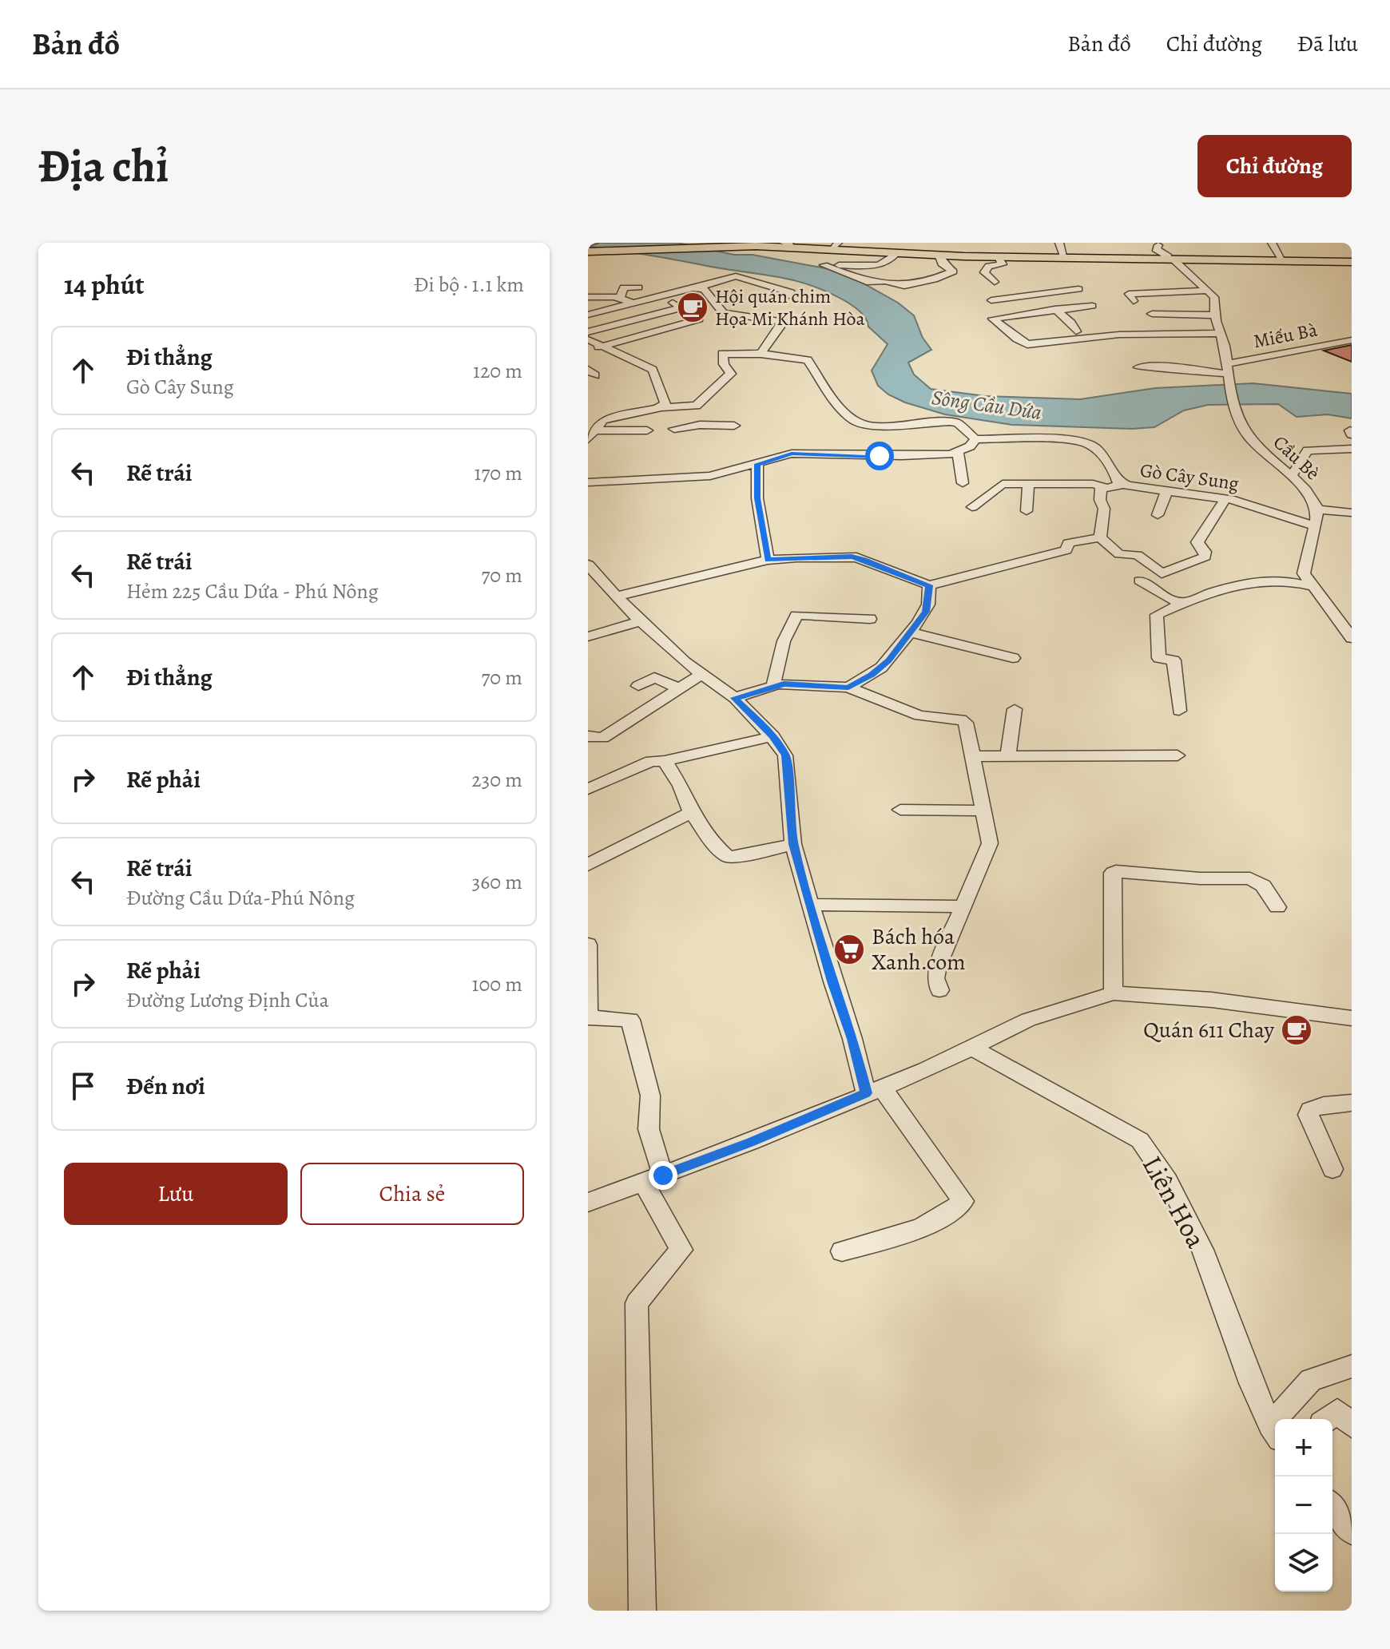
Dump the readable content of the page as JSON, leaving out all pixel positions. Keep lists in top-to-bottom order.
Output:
{
  "streets": {
    "street": [
      "Miếu Bà",
      "Cầu Bè",
      "Gò Cây Sung",
      "Liên Hoa"
    ]
  },
  "crossings": [
    ["Miếu Bà", "Cầu Bè"],
    ["Cầu Bè", "Gò Cây Sung"]
  ],
  "water": ["Sông Cầu Dứa"],
  "places": {
    "cafe": ["Hội quán chim Họa Mi Khánh Hòa", "Quán 611 Chay"],
    "supermarket": ["Bách hóa Xanh.com"]
  },
  "page": {
    "header": "Bản đồ",
    "nav": ["Bản đồ", "Chỉ đường", "Đã lưu"],
    "buttons": [
      "Chỉ đường",
      ["Lưu", "Chia sẻ"]
    ],
    "title": "Địa chỉ",
    "heading": ["14 phút", "Đi bộ · 1.1 km"],
    "list": [
      ["Đi thẳng", "Gò Cây Sung", "120 m"],
      ["Rẽ trái", "170 m"],
      ["Rẽ trái", "Hẻm 225 Cầu Dứa - Phú Nông", "70 m"],
      ["Đi thẳng", "70 m"],
      ["Rẽ phải", "230 m"],
      ["Rẽ trái", "Đường Cầu Dứa-Phú Nông", "360 m"],
      ["Rẽ phải", "Đường Lương Định Của", "100 m"],
      "Đến nơi"
    ],
    "map_buttons": ["+", "−"]
  }
}
